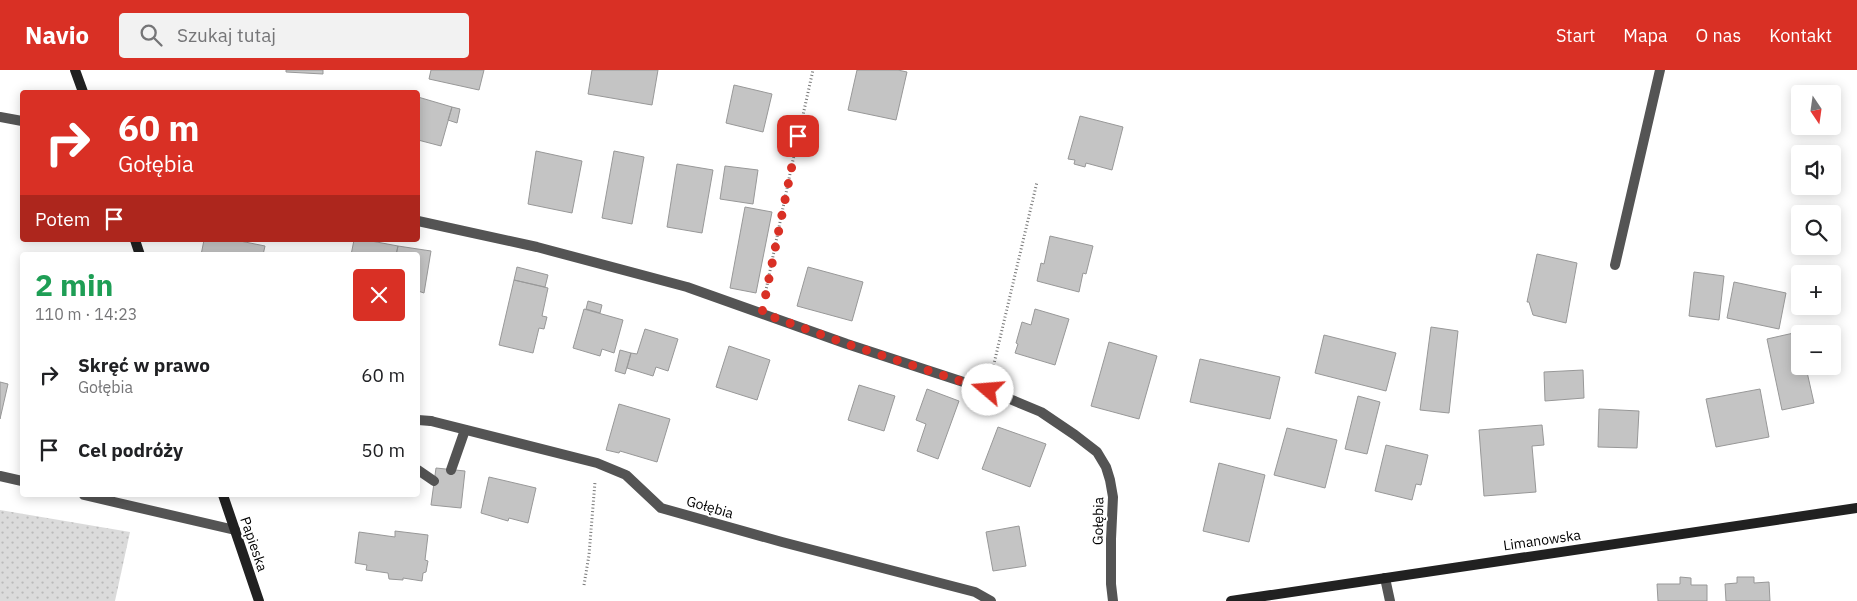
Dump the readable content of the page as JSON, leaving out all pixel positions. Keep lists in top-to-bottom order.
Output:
{
  "streets": {
    "main road": ["Limanowska", "Papieska"],
    "street": ["Gołębia"]
  },
  "north": "bottom",
  "page": {
    "header": "Navio",
    "search": "Szukaj tutaj",
    "nav": [
      "Start",
      "Mapa",
      "O nas",
      "Kontakt"
    ],
    "map_buttons": ["+", "−"],
    "turn": ["60 m", "Gołębia"],
    "then": "Potem",
    "heading": ["2 min", "110 m · 14:23"],
    "list": [
      {
        "name": "Skręć w prawo",
        "note": "Gołębia",
        "value": "60 m"
      },
      {
        "name": "Cel podróży",
        "value": "50 m"
      }
    ]
  }
}
